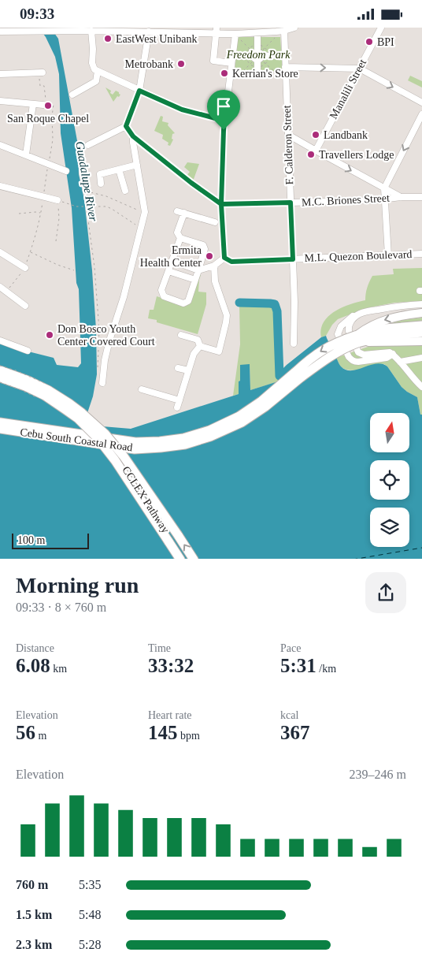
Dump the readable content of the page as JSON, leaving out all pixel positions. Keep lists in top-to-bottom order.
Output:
{
  "streets": {
    "highway": ["Cebu South Coastal Road"],
    "street": [
      "Manalili Street",
      "F. Calderon Street",
      "M.C. Briones Street",
      "M.L. Quezon Boulevard"
    ]
  },
  "crossings": [
    ["F. Calderon Street", "M.C. Briones Street"],
    ["F. Calderon Street", "M.L. Quezon Boulevard"]
  ],
  "one_way": ["Cebu South Coastal Road"],
  "water": ["Guadalupe River"],
  "parks": ["Freedom Park"],
  "places": [
    "EastWest Unibank",
    "BPI",
    "Metrobank",
    "Kerrian's Store",
    "San Roque Chapel",
    "Landbank",
    "Travellers Lodge",
    "Ermita Health Center",
    "Don Bosco Youth Center Covered Court"
  ],
  "scale_bar": "100 m",
  "north": "top",
  "page": {
    "status": "09:33",
    "scale": "100 m",
    "heading": ["Morning run", "09:33 · 8 × 760 m"],
    "stats": [
      ["Distance", "6.08 km"],
      ["Time", "33:32"],
      ["Pace", "5:31 /km"],
      ["Elevation", "56 m"],
      ["Heart rate", "145 bpm"],
      ["kcal", "367"]
    ],
    "chart": ["Elevation", "239–246 m"],
    "list": [
      {
        "name": "760 m",
        "note": "5:35"
      },
      {
        "name": "1.5 km",
        "note": "5:48"
      },
      {
        "name": "2.3 km",
        "note": "5:28"
      }
    ]
  }
}
